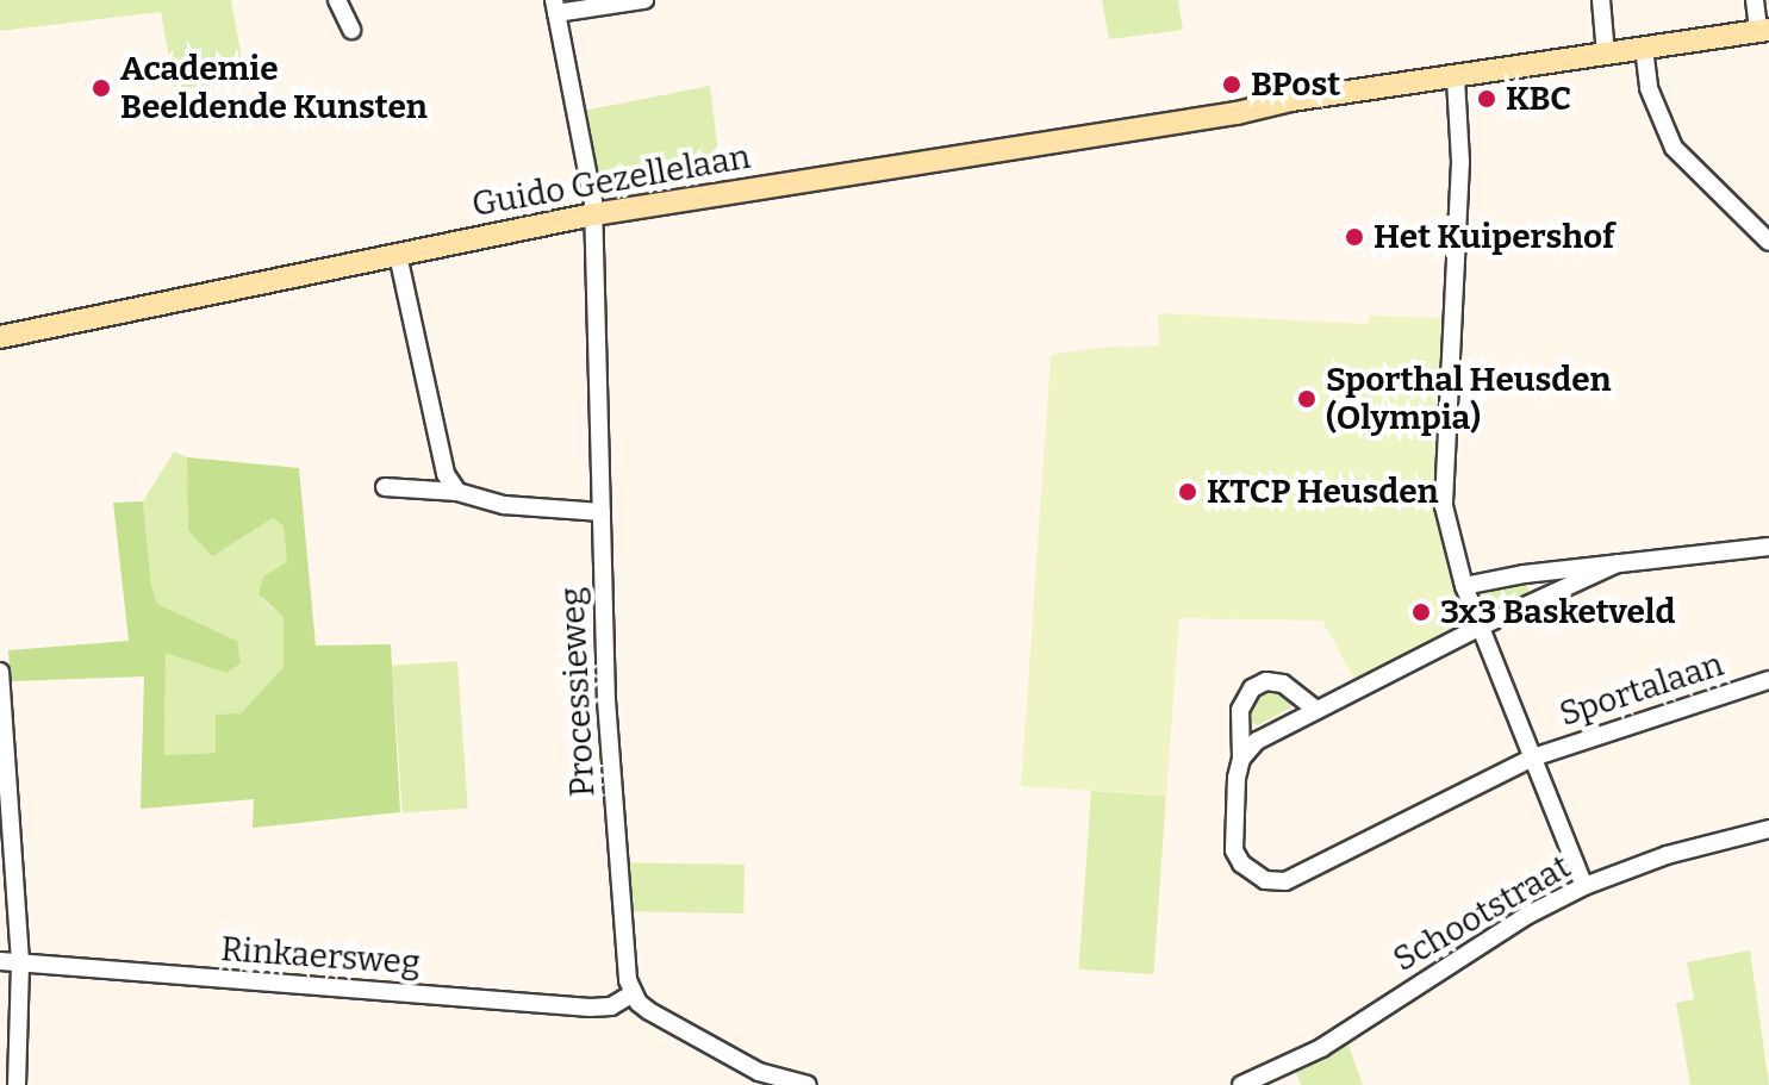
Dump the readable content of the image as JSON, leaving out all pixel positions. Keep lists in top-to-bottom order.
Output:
{
  "streets": {
    "main road": ["Guido Gezellelaan"],
    "street": [
      "Sportalaan",
      "Processieweg",
      "Schootstraat",
      "Rinkaersweg"
    ]
  },
  "crossings": [
    ["Guido Gezellelaan", "Processieweg"],
    ["Processieweg", "Rinkaersweg"]
  ],
  "places": [
    "BPost",
    "Academie Beeldende Kunsten",
    "KBC",
    "Het Kuipershof",
    "Sporthal Heusden (Olympia)",
    "KTCP Heusden",
    "3x3 Basketveld"
  ]
}
